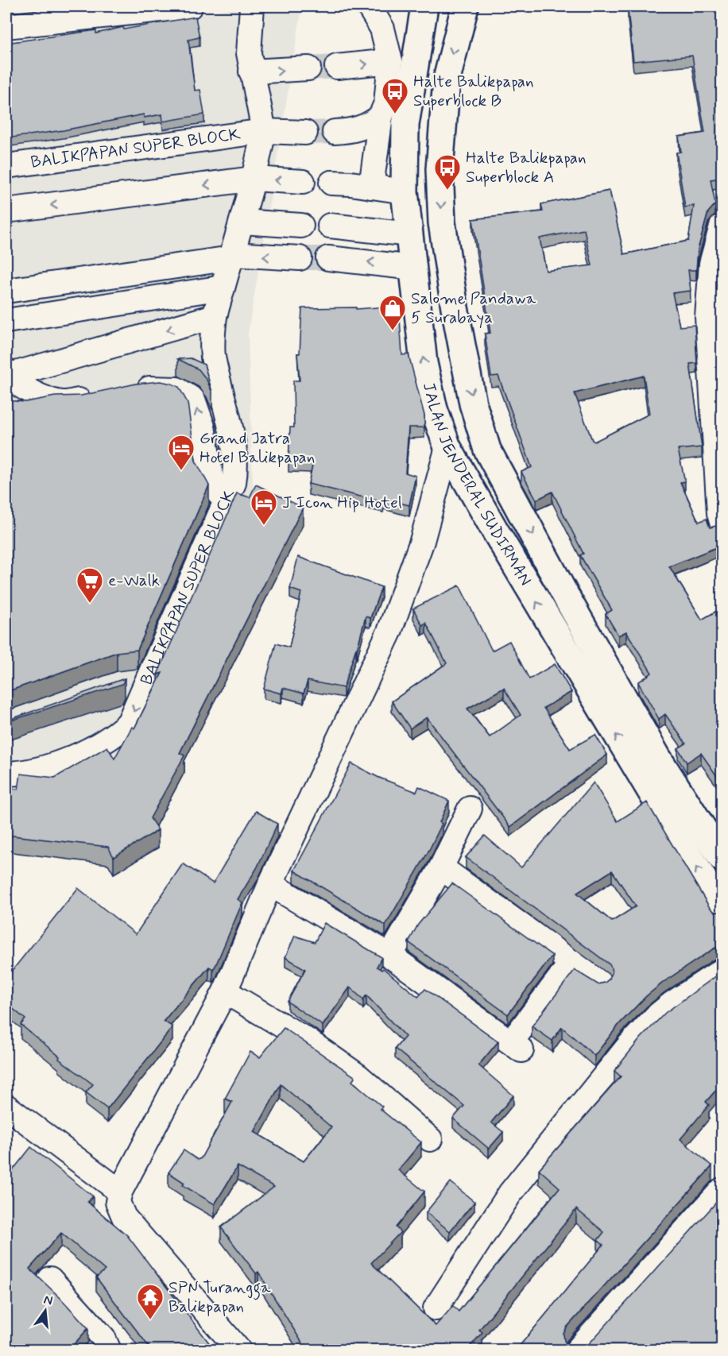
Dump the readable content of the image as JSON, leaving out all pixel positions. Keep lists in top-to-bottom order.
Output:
{
  "streets": {
    "highway": ["JALAN JENDERAL SUDIRMAN"],
    "street": ["BALIKPAPAN SUPER BLOCK"]
  },
  "places": {
    "bus stop": ["Halte Balikpapan Superblock B", "Halte Balikpapan Superblock A"],
    "shop": ["Salome Pandawa 5 Surabaya"],
    "hotel": ["Grand Jatra Hotel Balikpapan", "J Icon Hip Hotel"],
    "supermarket": ["e-Walk"],
    "temple": ["SPN Turangga Balikpapan"]
  },
  "north": "top"
}
